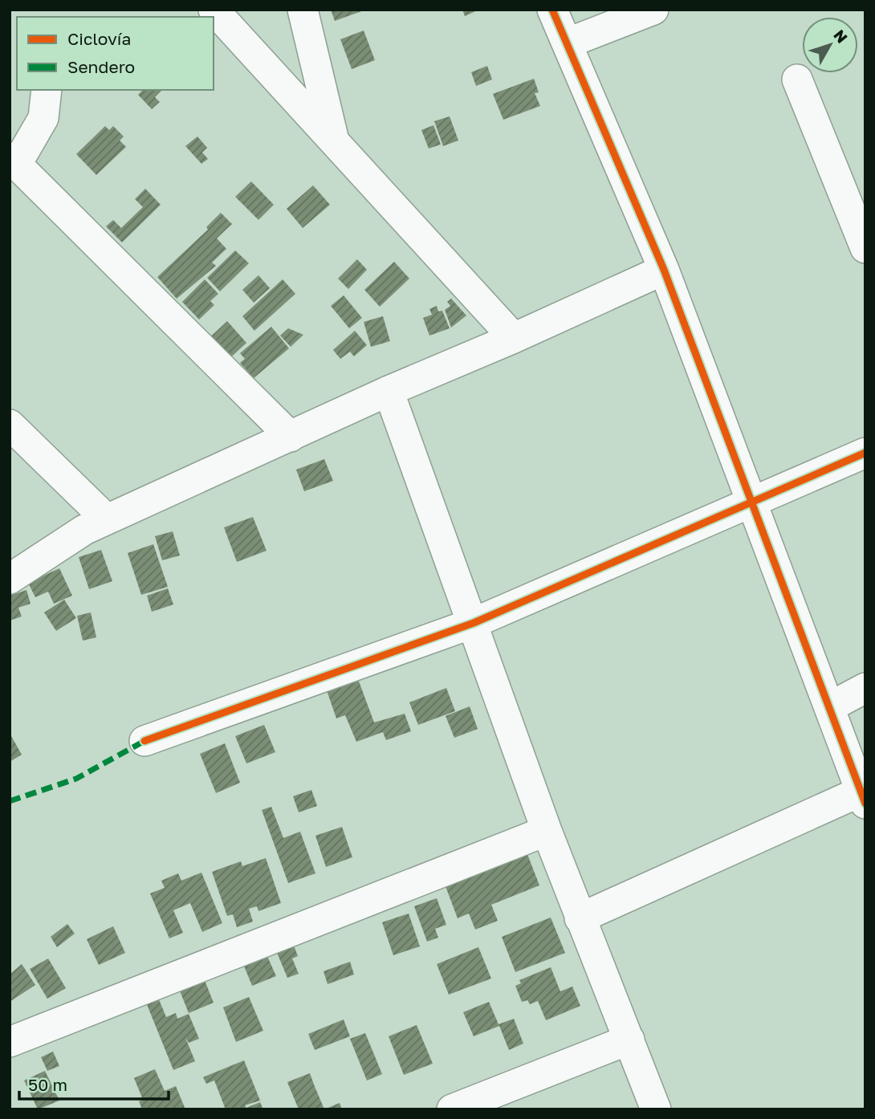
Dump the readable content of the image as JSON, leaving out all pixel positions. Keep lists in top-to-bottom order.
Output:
{
  "legend": ["Ciclovía", "Sendero"],
  "scale_bar": "50 m",
  "north": "top right"
}
